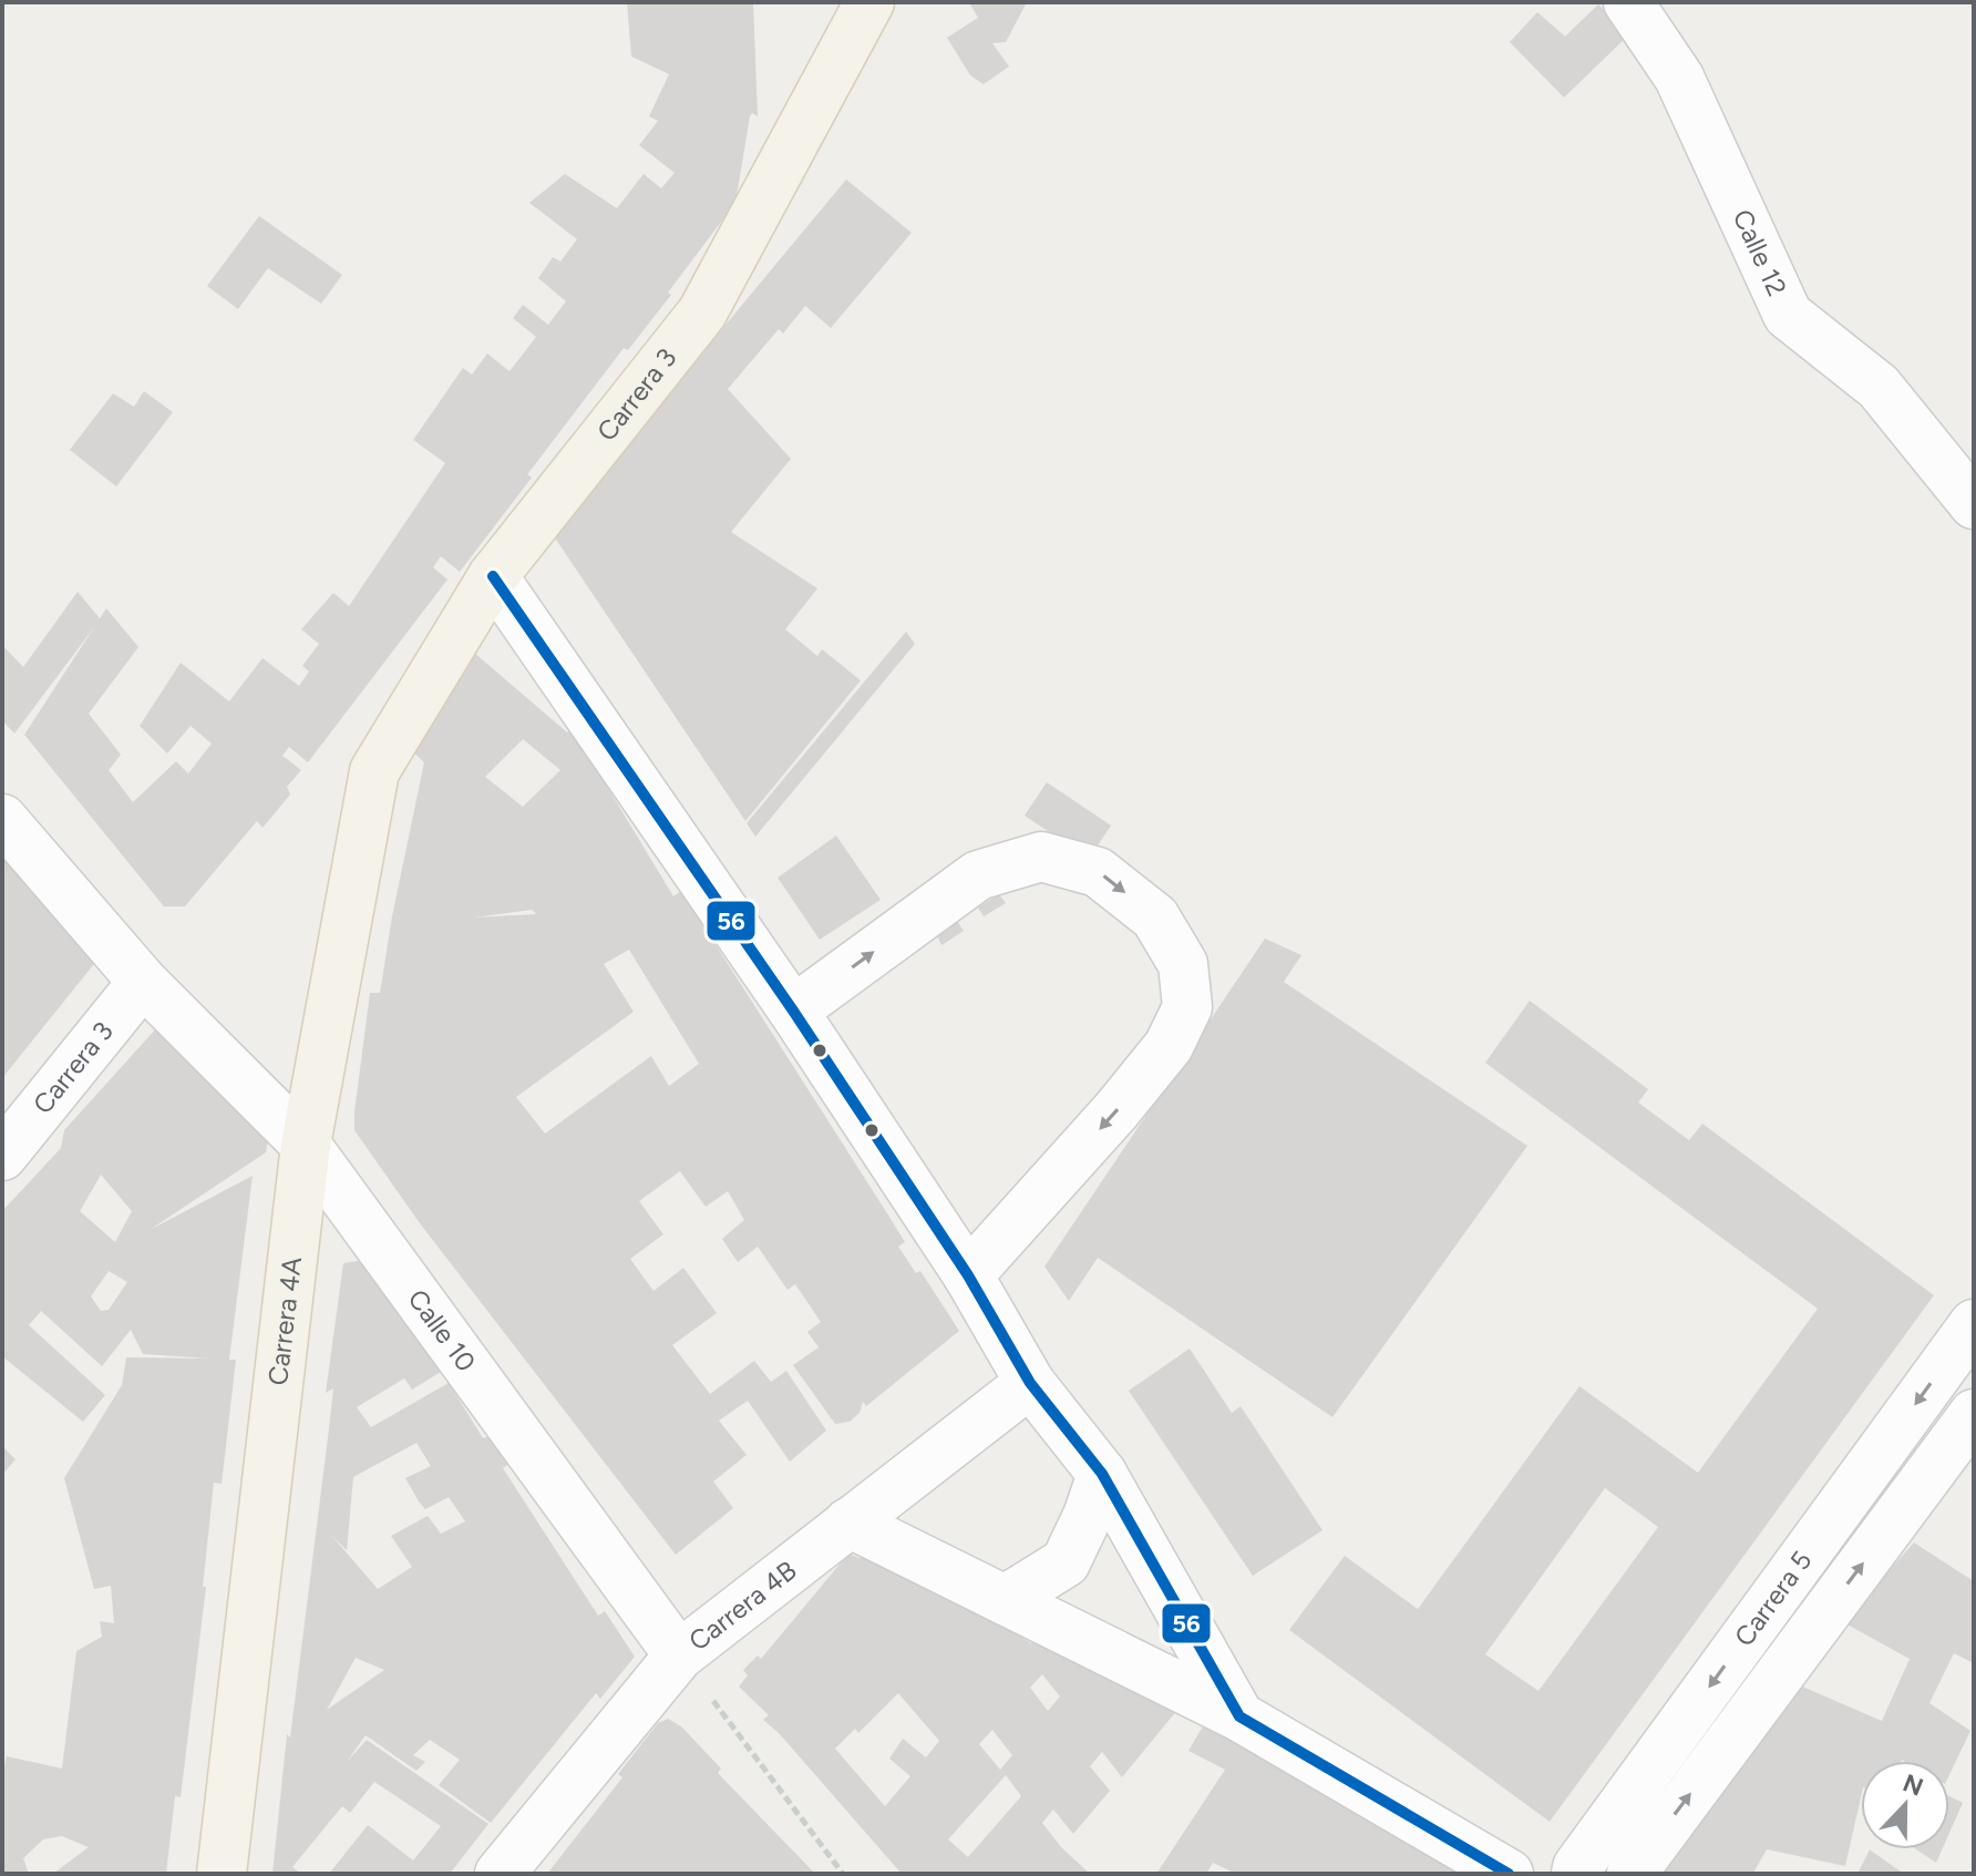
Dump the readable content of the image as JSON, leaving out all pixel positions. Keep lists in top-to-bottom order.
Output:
{
  "streets": {
    "main road": ["Carrera 3", "Carrera 4A"],
    "street": [
      "Calle 12",
      "Calle 10",
      "Carrera 5",
      "Carrera 4B"
    ]
  },
  "crossings": [
    ["Carrera 3", "Carrera 4A"],
    ["Carrera 3", "Calle 10"],
    ["Carrera 4A", "Calle 10"],
    ["Calle 10", "Carrera 4B"]
  ],
  "lines": ["transit line 56"],
  "north": "top"
}
